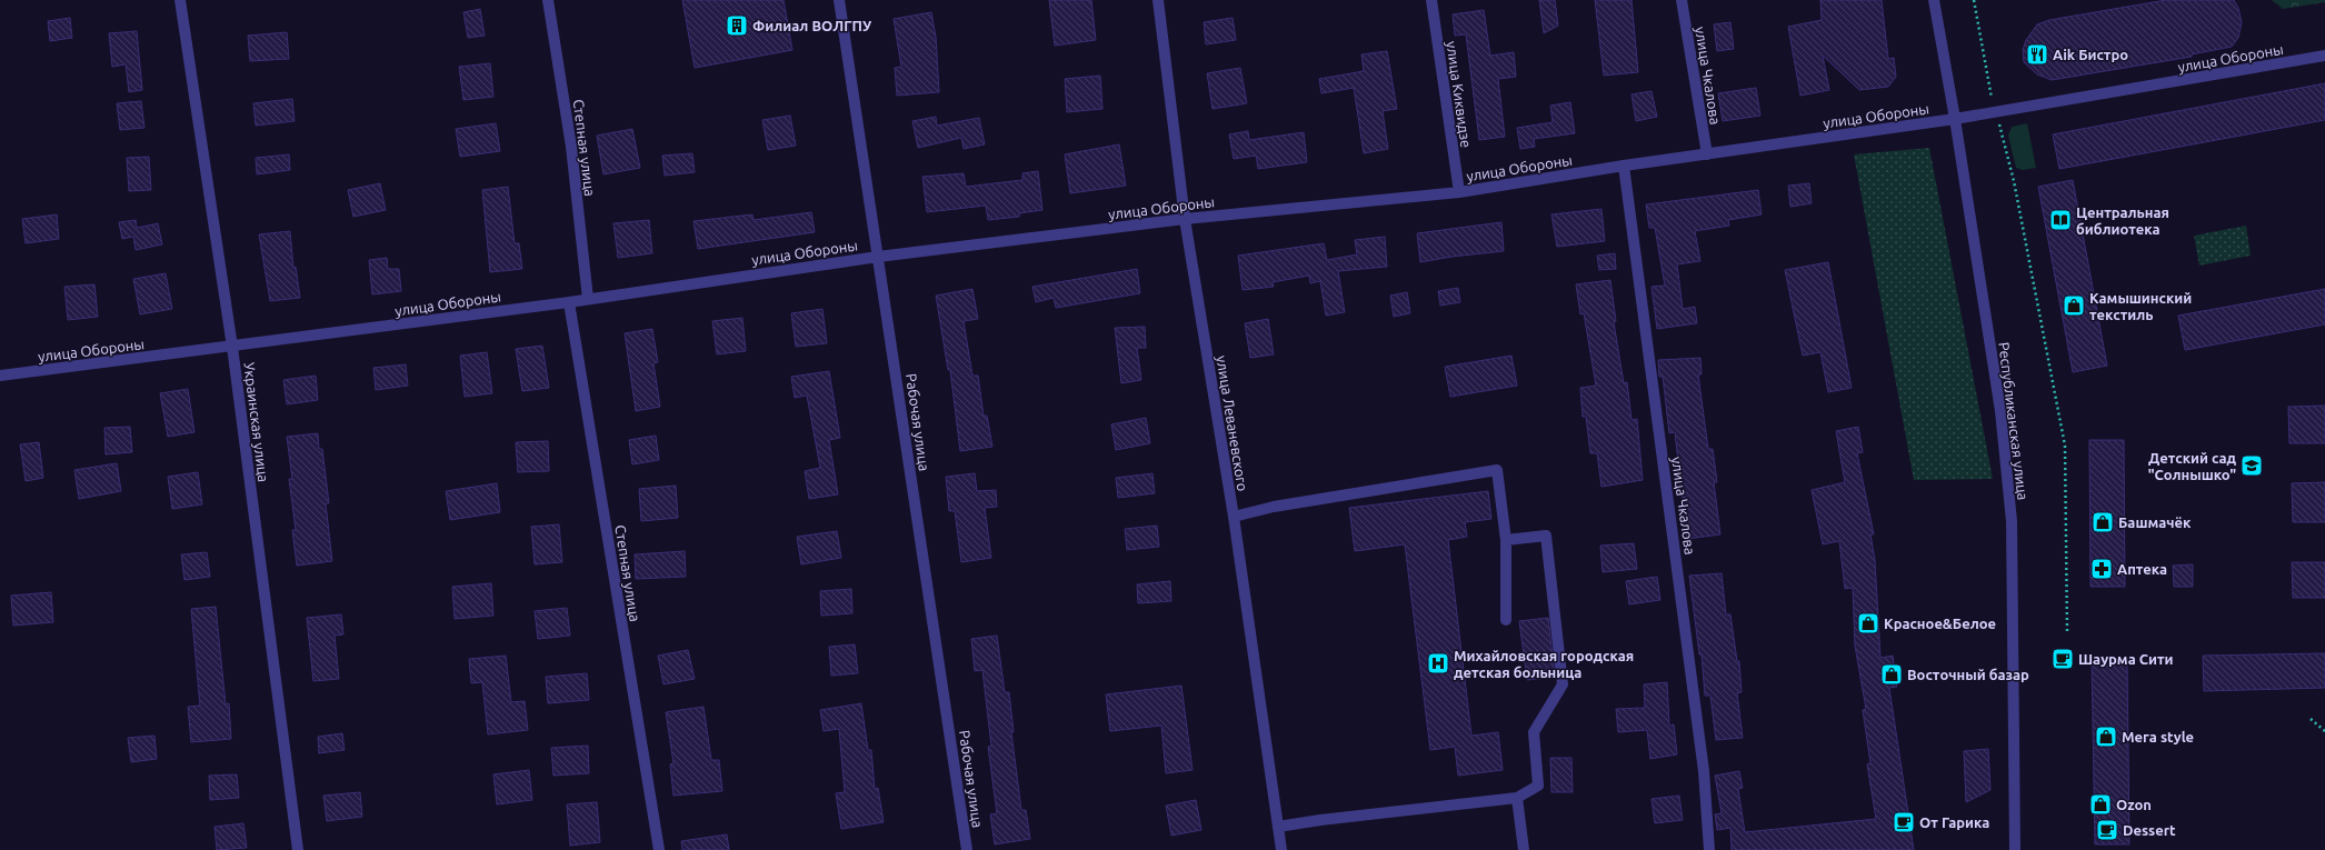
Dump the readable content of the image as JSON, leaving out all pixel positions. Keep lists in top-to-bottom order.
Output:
{
  "streets": {
    "street": [
      "улица Обороны",
      "улица Чкалова",
      "улица Киквидзе",
      "Степная улица",
      "Республиканская улица",
      "Украинская улица",
      "Рабочая улица",
      "улица Леваневского"
    ]
  },
  "crossings": [
    ["улица Обороны", "улица Чкалова"],
    ["улица Обороны", "улица Киквидзе"],
    ["улица Обороны", "Степная улица"],
    ["улица Обороны", "Республиканская улица"],
    ["улица Обороны", "Украинская улица"],
    ["улица Обороны", "Рабочая улица"],
    ["улица Обороны", "улица Леваневского"]
  ],
  "places": {
    "building": ["Филиал ВОЛГПУ"],
    "restaurant": ["Aik Бистро"],
    "library": ["Центральная библиотека"],
    "shop": [
      "Камышинский текстиль",
      "Башмачёк",
      "Красное&Белое",
      "Восточный базар",
      "Мега style",
      "Ozon"
    ],
    "school or university": ["Детский сад \"Солнышко\""],
    "pharmacy": ["Аптека"],
    "cafe": ["Шаурма Сити", "От Гарика", "Dessert"],
    "hospital": ["Михайловская городская детская больница"]
  }
}
